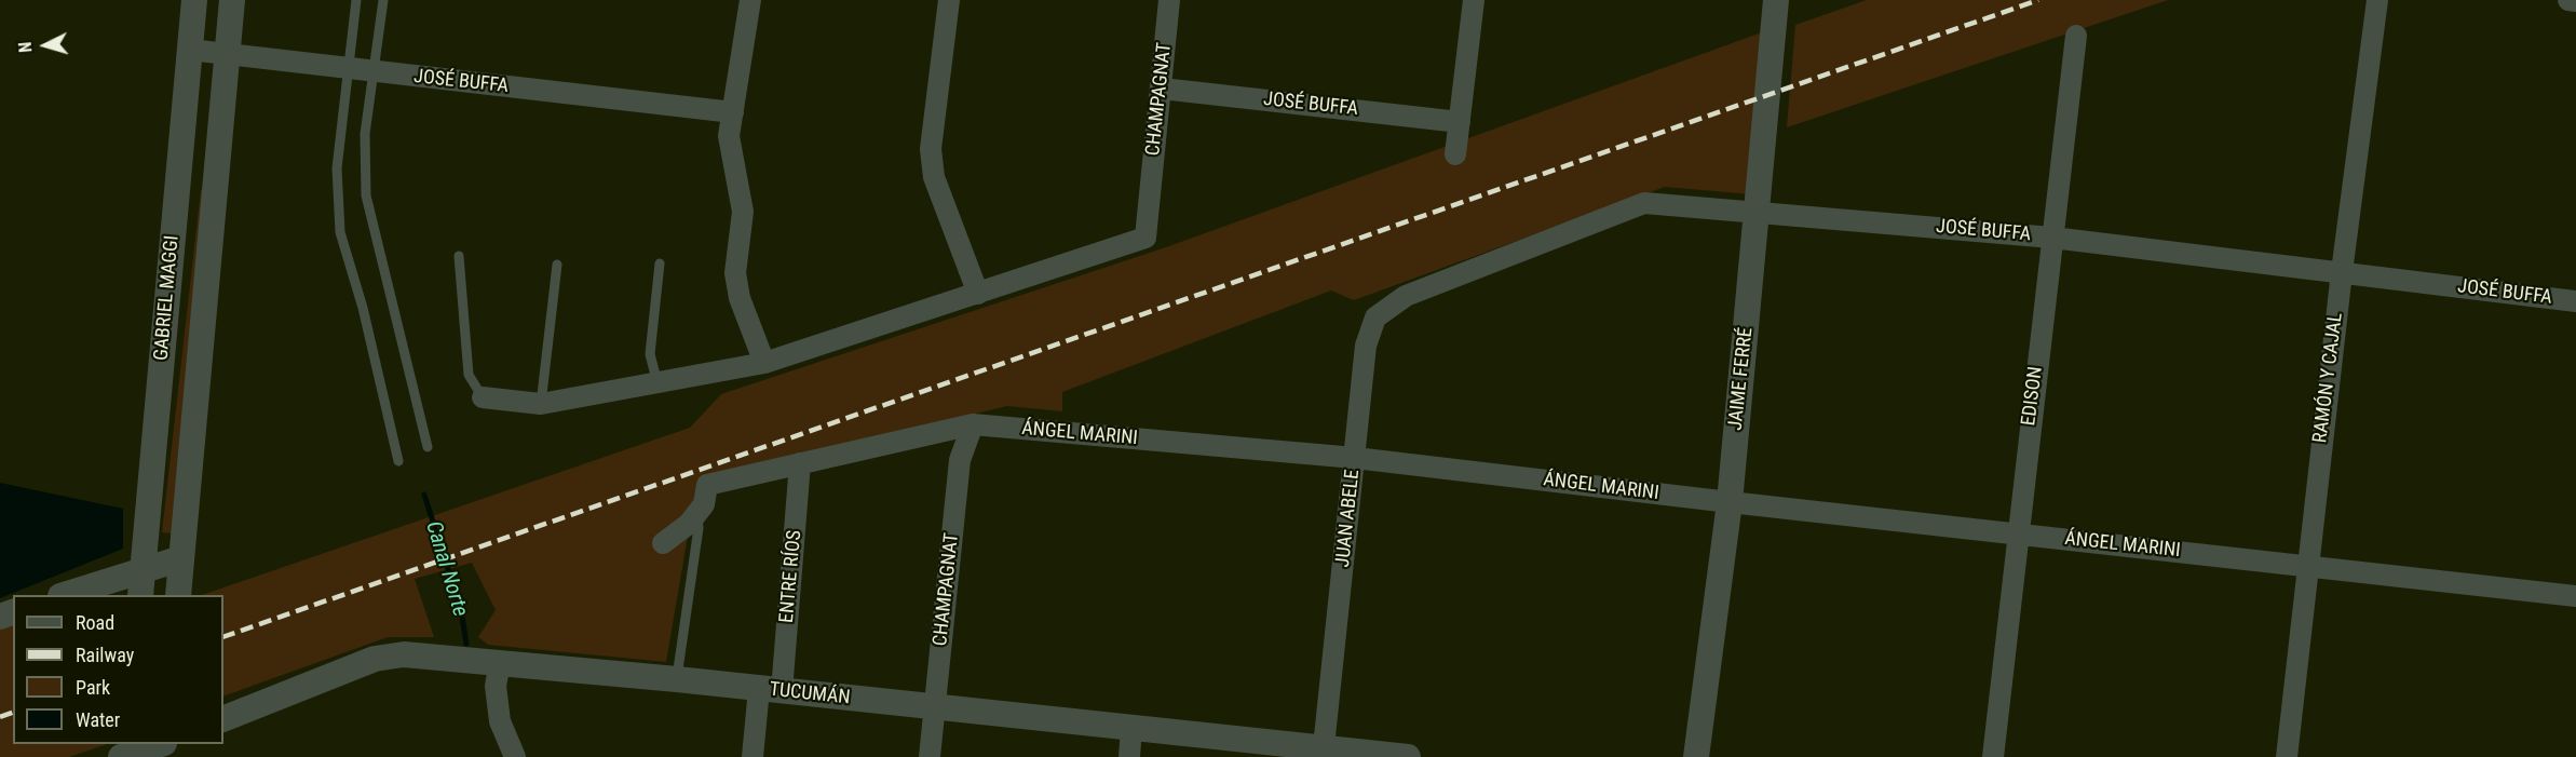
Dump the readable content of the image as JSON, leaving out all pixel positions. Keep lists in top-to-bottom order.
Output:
{
  "streets": {
    "street": [
      "JOSÉ BUFFA",
      "CHAMPAGNAT",
      "GABRIEL MAGGI",
      "RAMÓN Y CAJAL",
      "JAIME FERRÉ",
      "EDISON",
      "ÁNGEL MARINI",
      "JUAN ABELE",
      "ENTRE RÍOS",
      "TUCUMÁN"
    ]
  },
  "crossings": [
    ["JOSÉ BUFFA", "CHAMPAGNAT"],
    ["JOSÉ BUFFA", "GABRIEL MAGGI"],
    ["JOSÉ BUFFA", "RAMÓN Y CAJAL"],
    ["JOSÉ BUFFA", "JAIME FERRÉ"],
    ["JOSÉ BUFFA", "EDISON"],
    ["JOSÉ BUFFA", "JUAN ABELE"],
    ["CHAMPAGNAT", "ÁNGEL MARINI"],
    ["CHAMPAGNAT", "TUCUMÁN"],
    ["RAMÓN Y CAJAL", "ÁNGEL MARINI"],
    ["JAIME FERRÉ", "ÁNGEL MARINI"],
    ["EDISON", "ÁNGEL MARINI"],
    ["ÁNGEL MARINI", "JUAN ABELE"],
    ["ÁNGEL MARINI", "ENTRE RÍOS"],
    ["JUAN ABELE", "TUCUMÁN"],
    ["ENTRE RÍOS", "TUCUMÁN"]
  ],
  "water": ["Canal Norte"],
  "legend": [
    "Road",
    "Railway",
    "Park",
    "Water"
  ],
  "north": "left"
}
